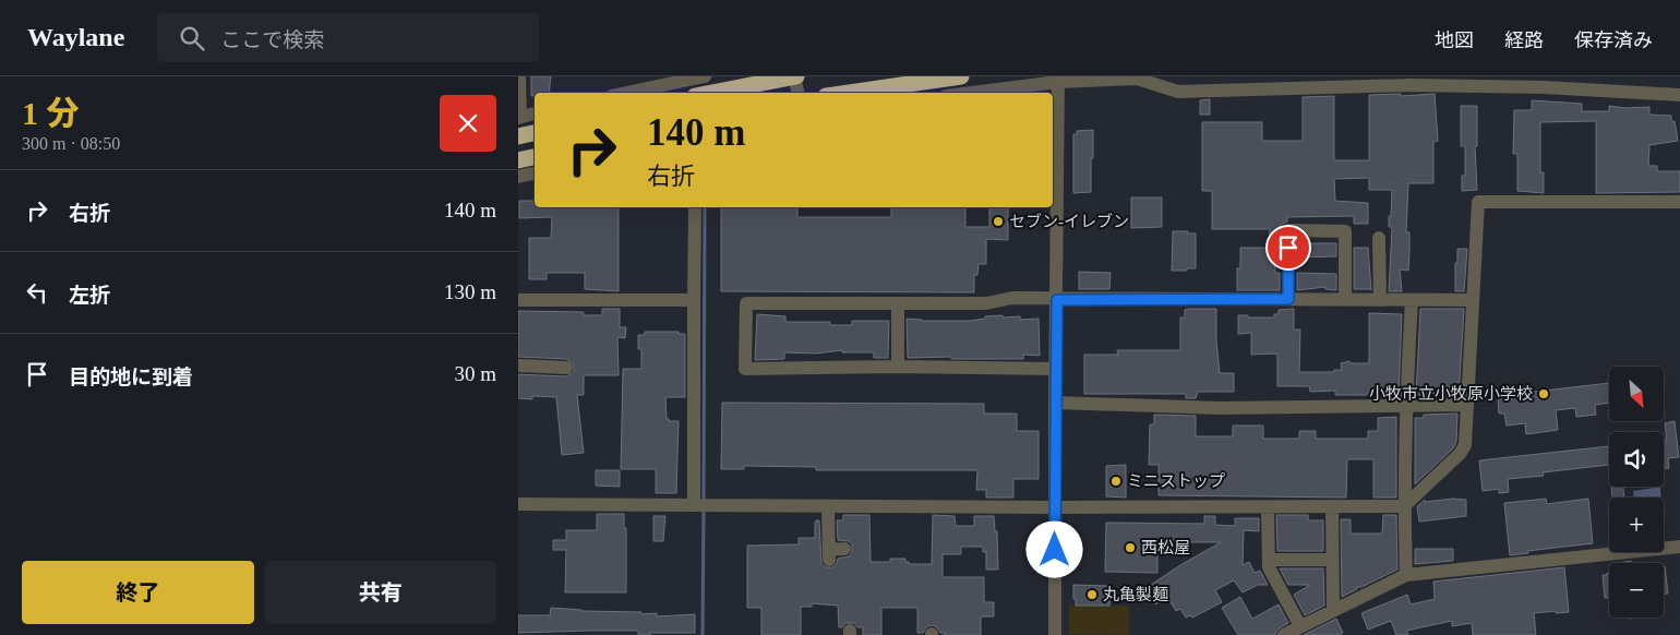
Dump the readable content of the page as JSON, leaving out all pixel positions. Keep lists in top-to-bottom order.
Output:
{
  "places": [
    "セブン-イレブン",
    "小牧市立小牧原小学校",
    "ミニストップ",
    "西松屋",
    "丸亀製麺"
  ],
  "north": "bottom right",
  "page": {
    "header": "Waylane",
    "search": "ここで検索",
    "nav": ["地図", "経路", "保存済み"],
    "heading": ["1 分", "300 m · 08:50"],
    "turn": ["140 m", "右折"],
    "list": [
      {
        "name": "右折",
        "value": "140 m"
      },
      {
        "name": "左折",
        "value": "130 m"
      },
      {
        "name": "目的地に到着",
        "value": "30 m"
      }
    ],
    "map_buttons": ["+", "−"],
    "buttons": ["終了", "共有"]
  }
}
